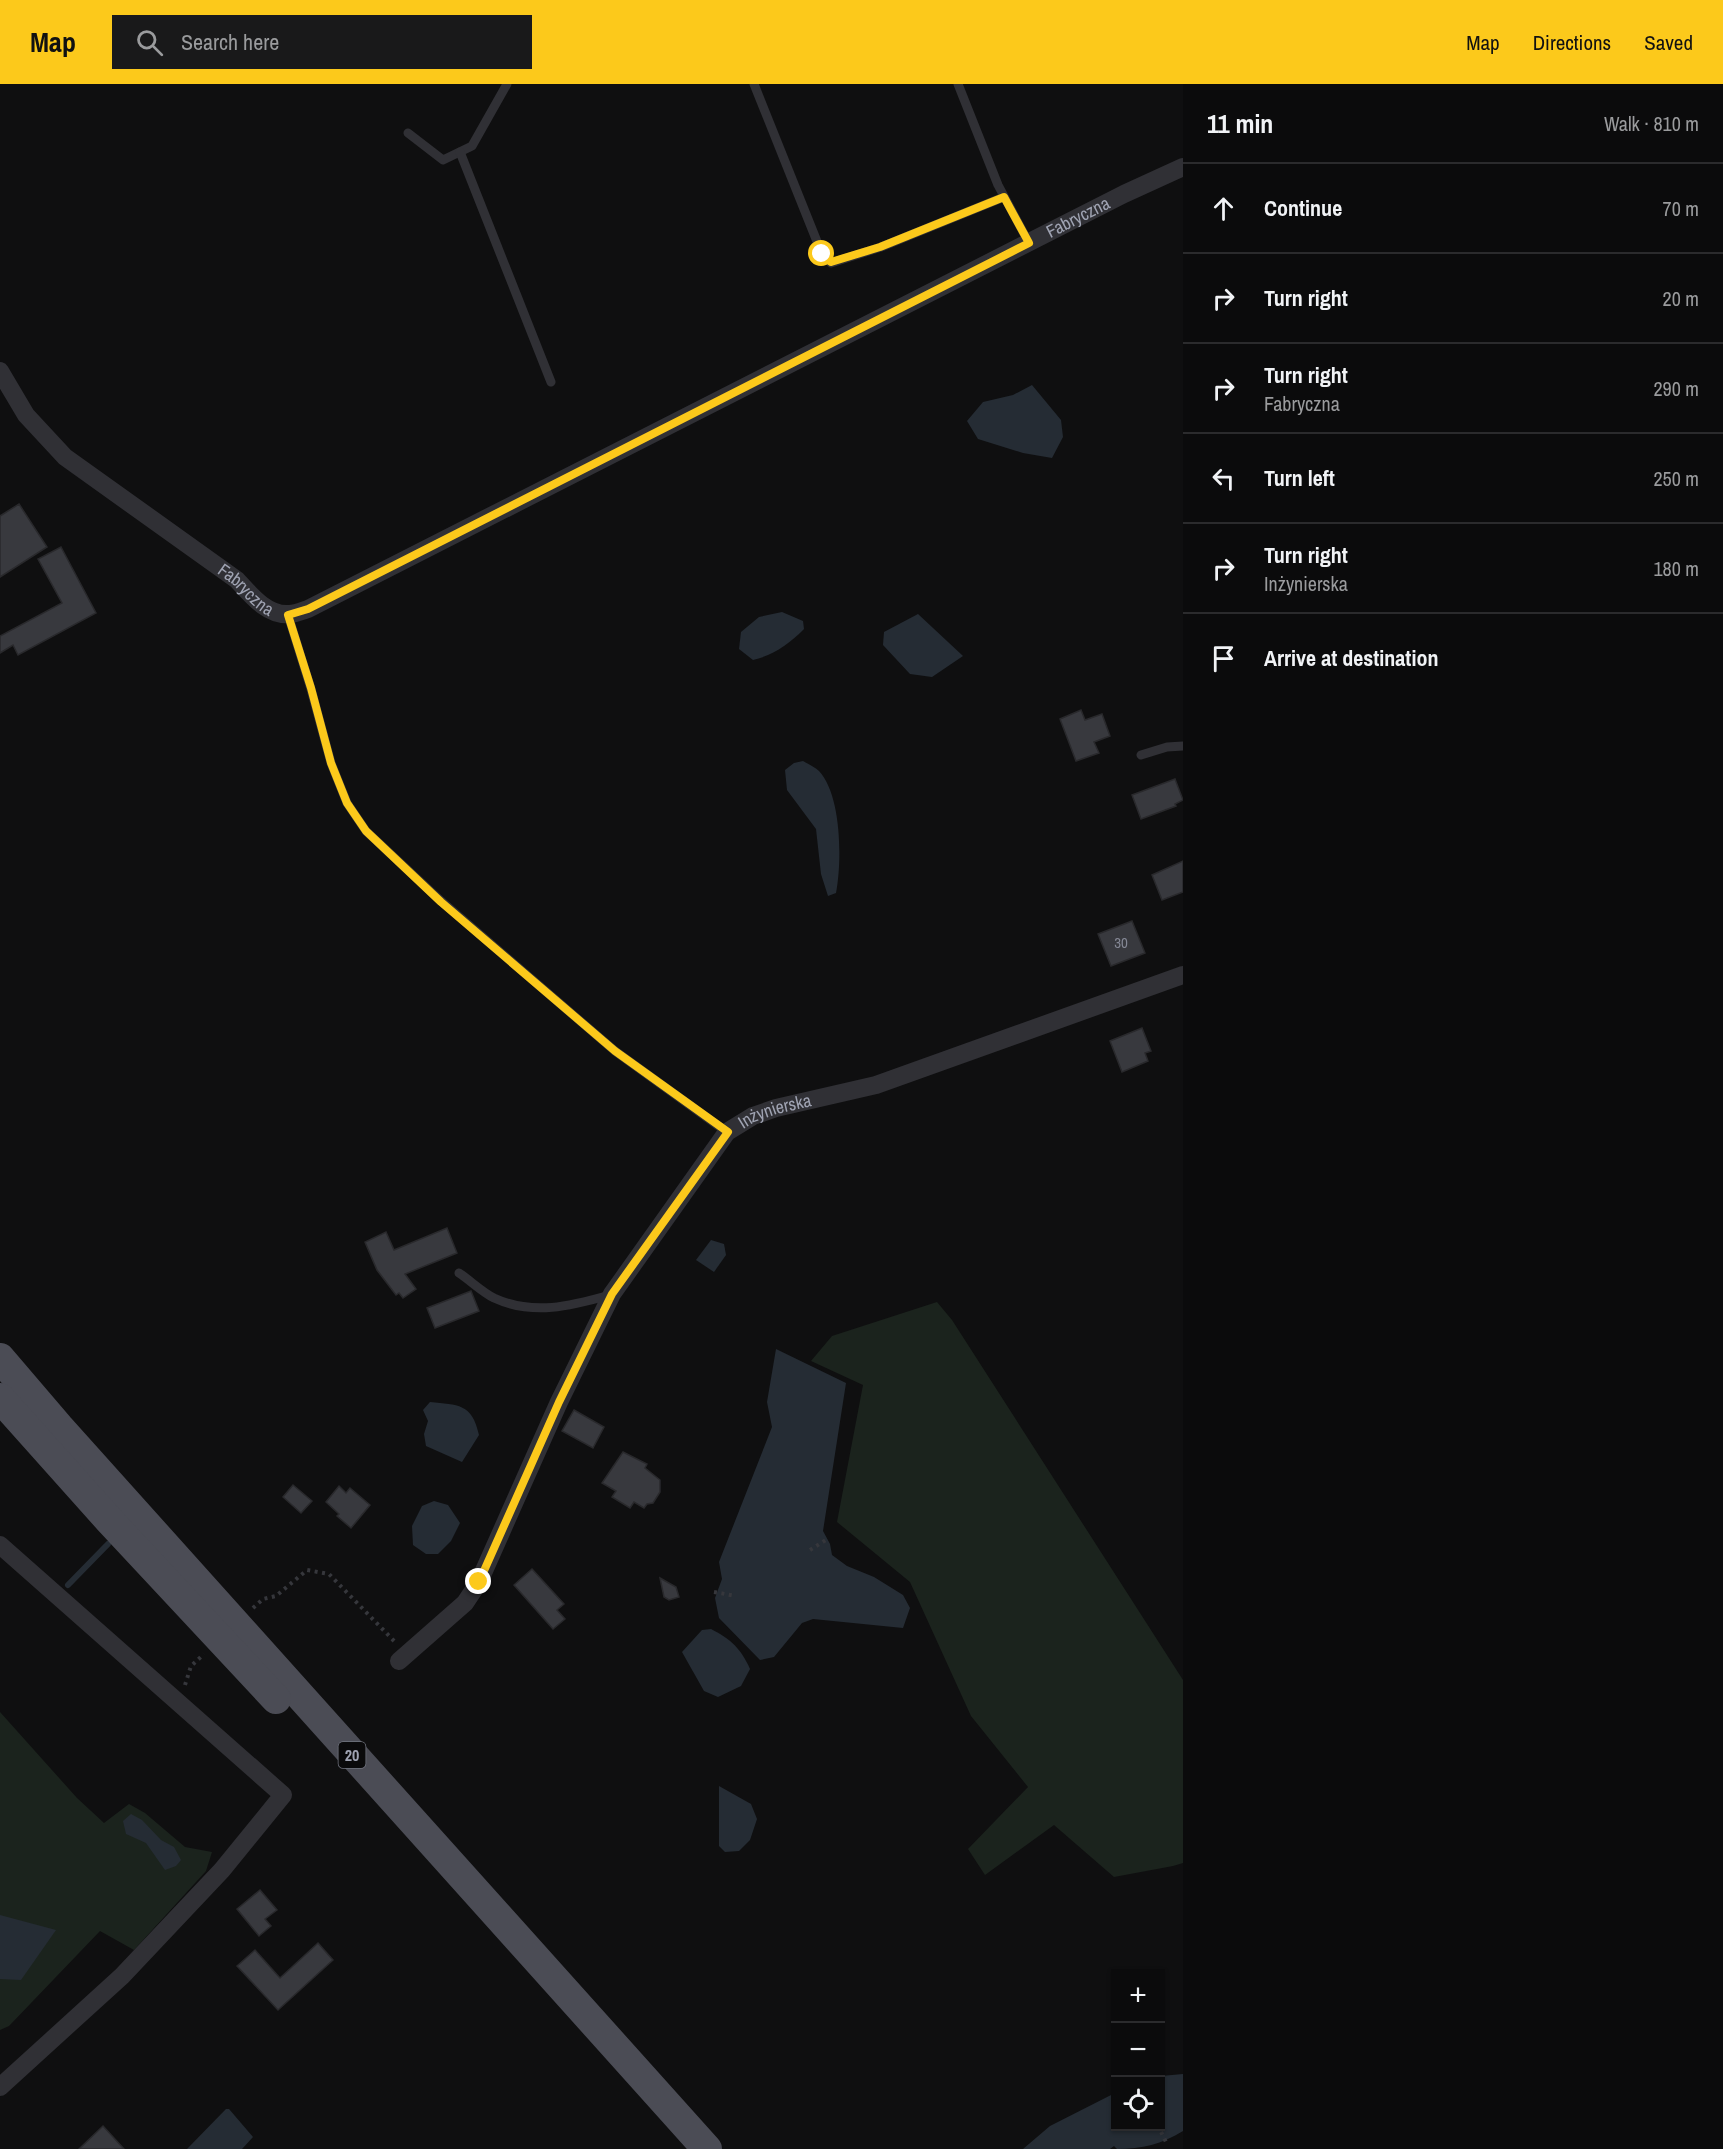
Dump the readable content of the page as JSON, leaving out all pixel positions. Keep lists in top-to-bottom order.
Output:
{
  "streets": {
    "main road": ["20"],
    "street": ["Fabryczna", "Inżynierska"]
  },
  "house_numbers": ["30"],
  "page": {
    "header": "Map",
    "search": "Search here",
    "nav": ["Map", "Directions", "Saved"],
    "heading": ["11 min", "Walk · 810 m"],
    "list": [
      ["Continue", "70 m"],
      ["Turn right", "20 m"],
      ["Turn right", "Fabryczna", "290 m"],
      ["Turn left", "250 m"],
      ["Turn right", "Inżynierska", "180 m"],
      "Arrive at destination"
    ],
    "map_buttons": ["+", "−"]
  }
}
